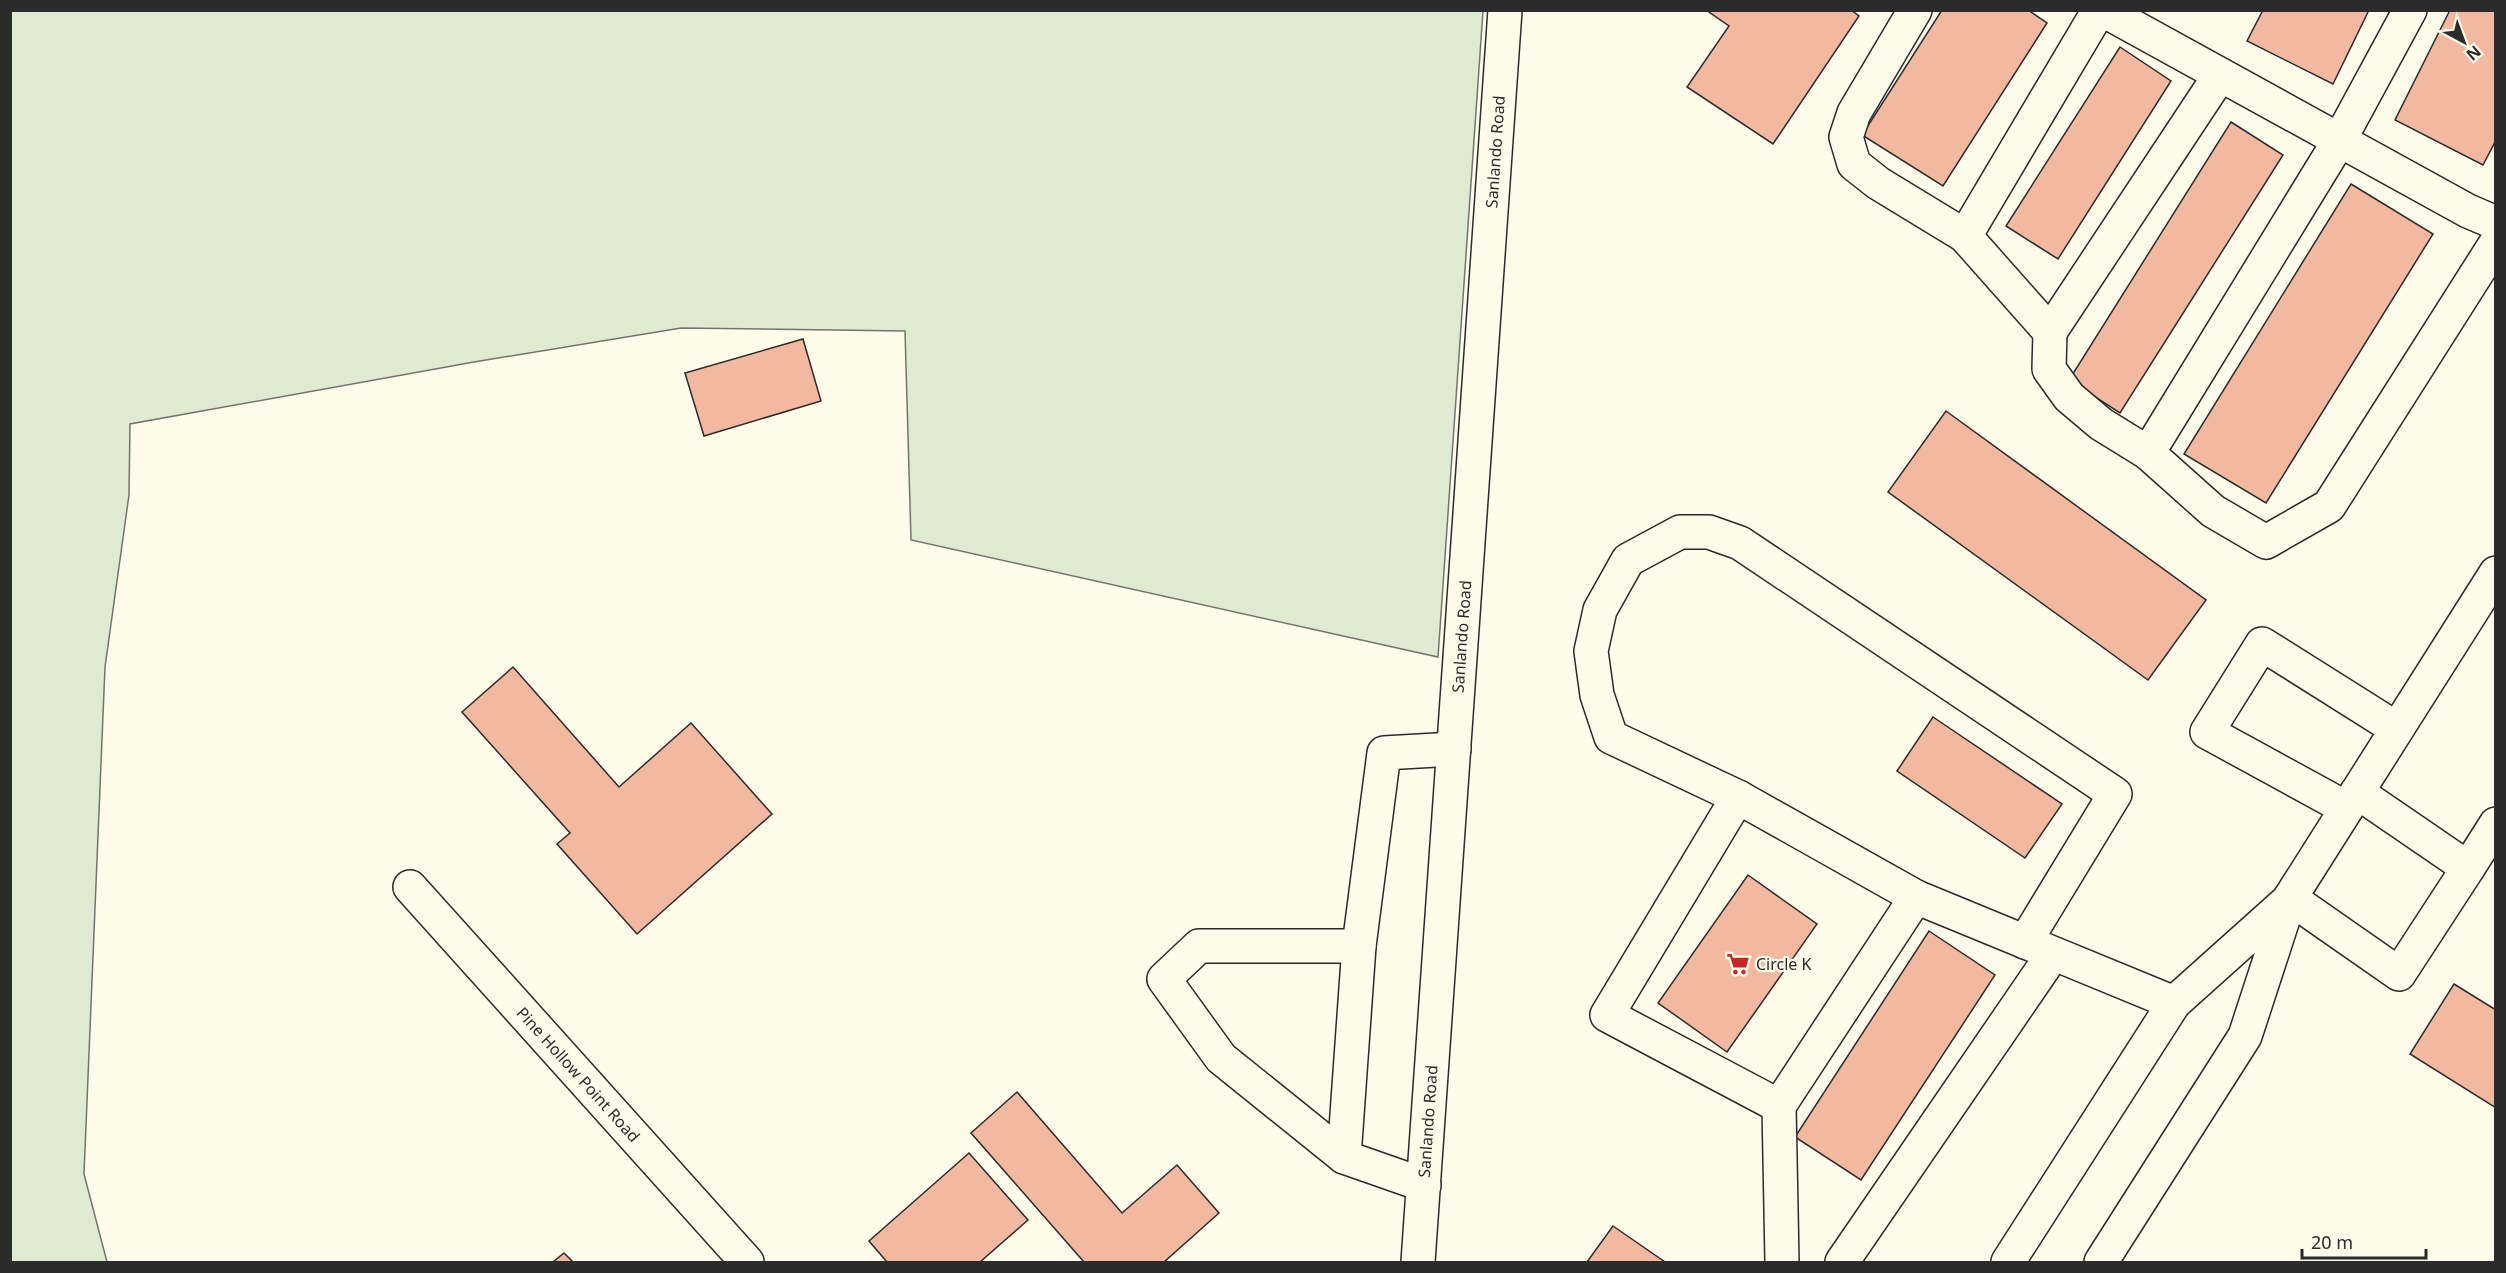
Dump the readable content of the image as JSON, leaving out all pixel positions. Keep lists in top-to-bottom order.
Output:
{
  "streets": {
    "street": ["Sanlando Road", "Pine Hollow Point Road"]
  },
  "places": {
    "supermarket": ["Circle K"]
  },
  "scale_bar": "20 m",
  "north": "bottom right"
}
